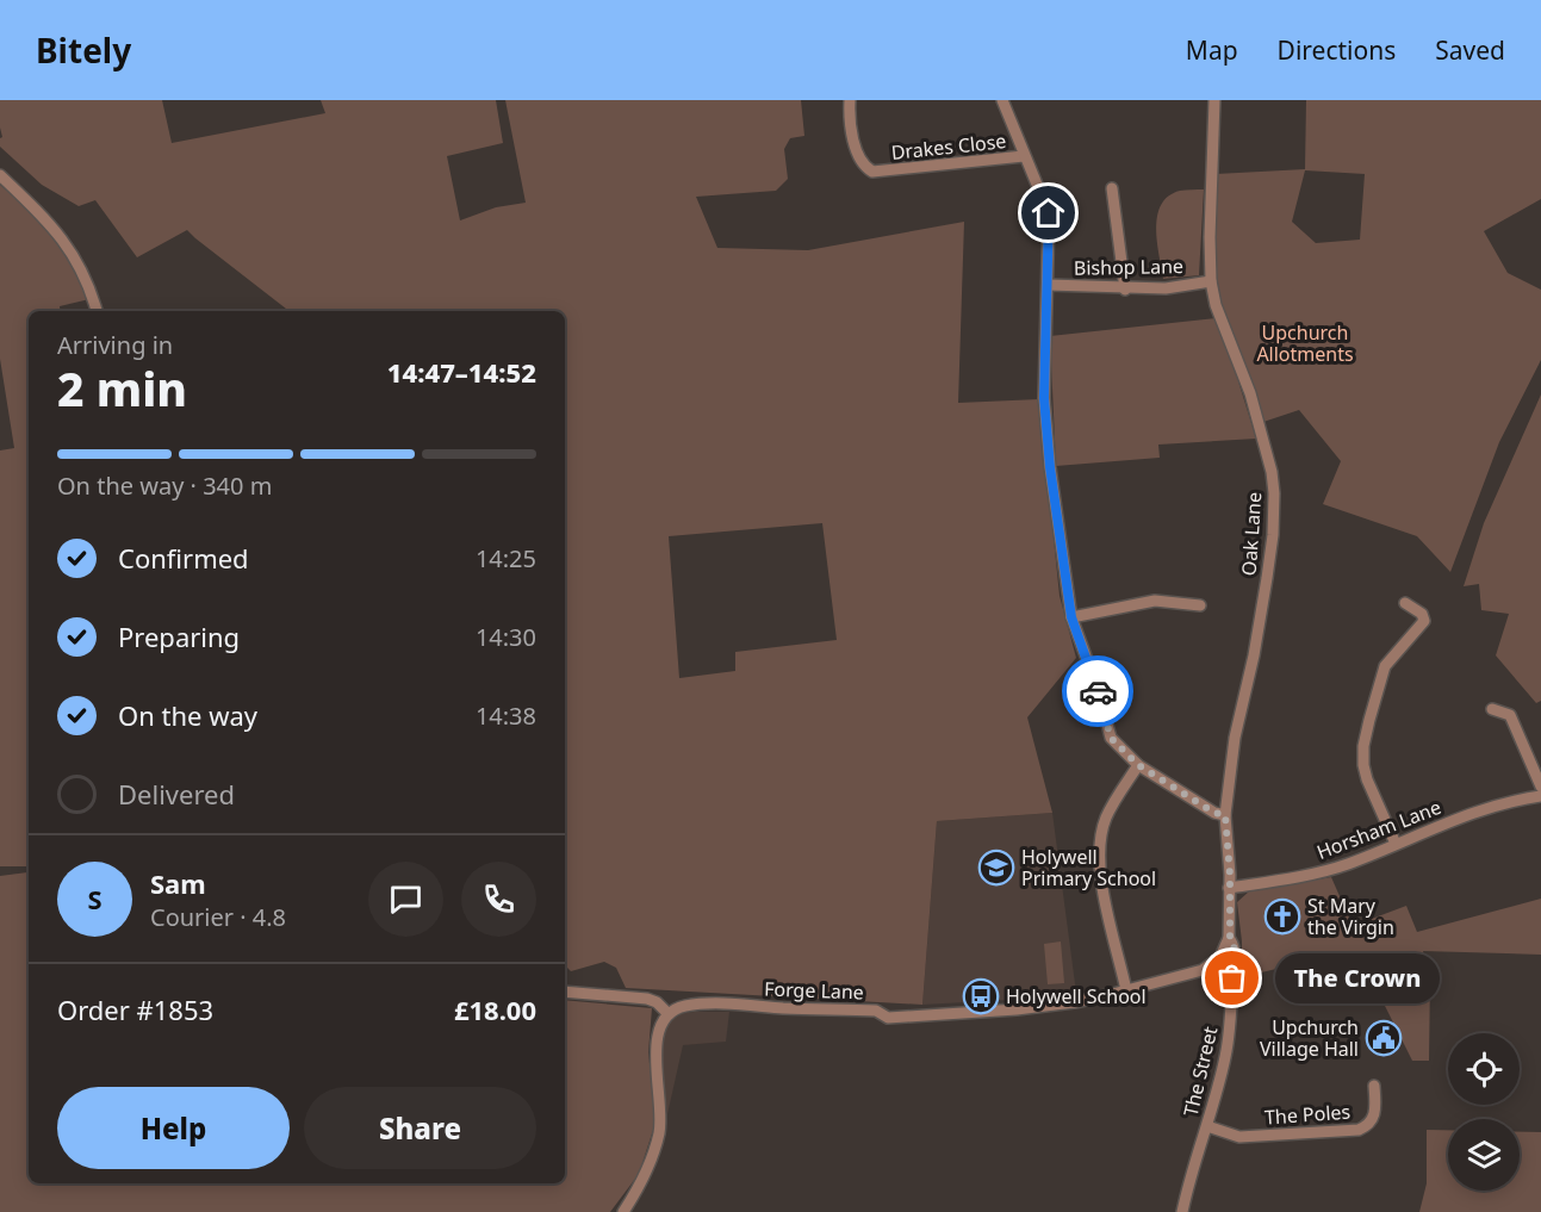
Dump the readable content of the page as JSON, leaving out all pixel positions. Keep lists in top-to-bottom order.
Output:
{
  "streets": {
    "street": [
      "Drakes Close",
      "Bishop Lane",
      "Oak Lane",
      "Horsham Lane",
      "Forge Lane",
      "The Street",
      "The Poles"
    ]
  },
  "crossings": [
    ["Bishop Lane", "Oak Lane"],
    ["Oak Lane", "Horsham Lane"],
    ["Oak Lane", "The Street"],
    ["The Street", "The Poles"]
  ],
  "parks": ["Upchurch Allotments"],
  "places": {
    "school or university": ["Holywell Primary School"],
    "church": ["St Mary the Virgin"],
    "other": ["The Crown"],
    "bus stop": ["Holywell School"],
    "public building": ["Upchurch Village Hall"]
  },
  "page": {
    "header": "Bitely",
    "nav": ["Map", "Directions", "Saved"],
    "heading": ["2 min", "Arriving in", "14:47–14:52"],
    "panel": [
      "Sam",
      "Courier · 4.8",
      "Order #1853",
      "£18.00"
    ],
    "bar": "On the way · 340 m",
    "list": [
      ["Confirmed", "14:25"],
      ["Preparing", "14:30"],
      ["On the way", "14:38"],
      "Delivered"
    ],
    "round": "S",
    "bubble": "The Crown",
    "buttons": ["Help", "Share"]
  }
}
